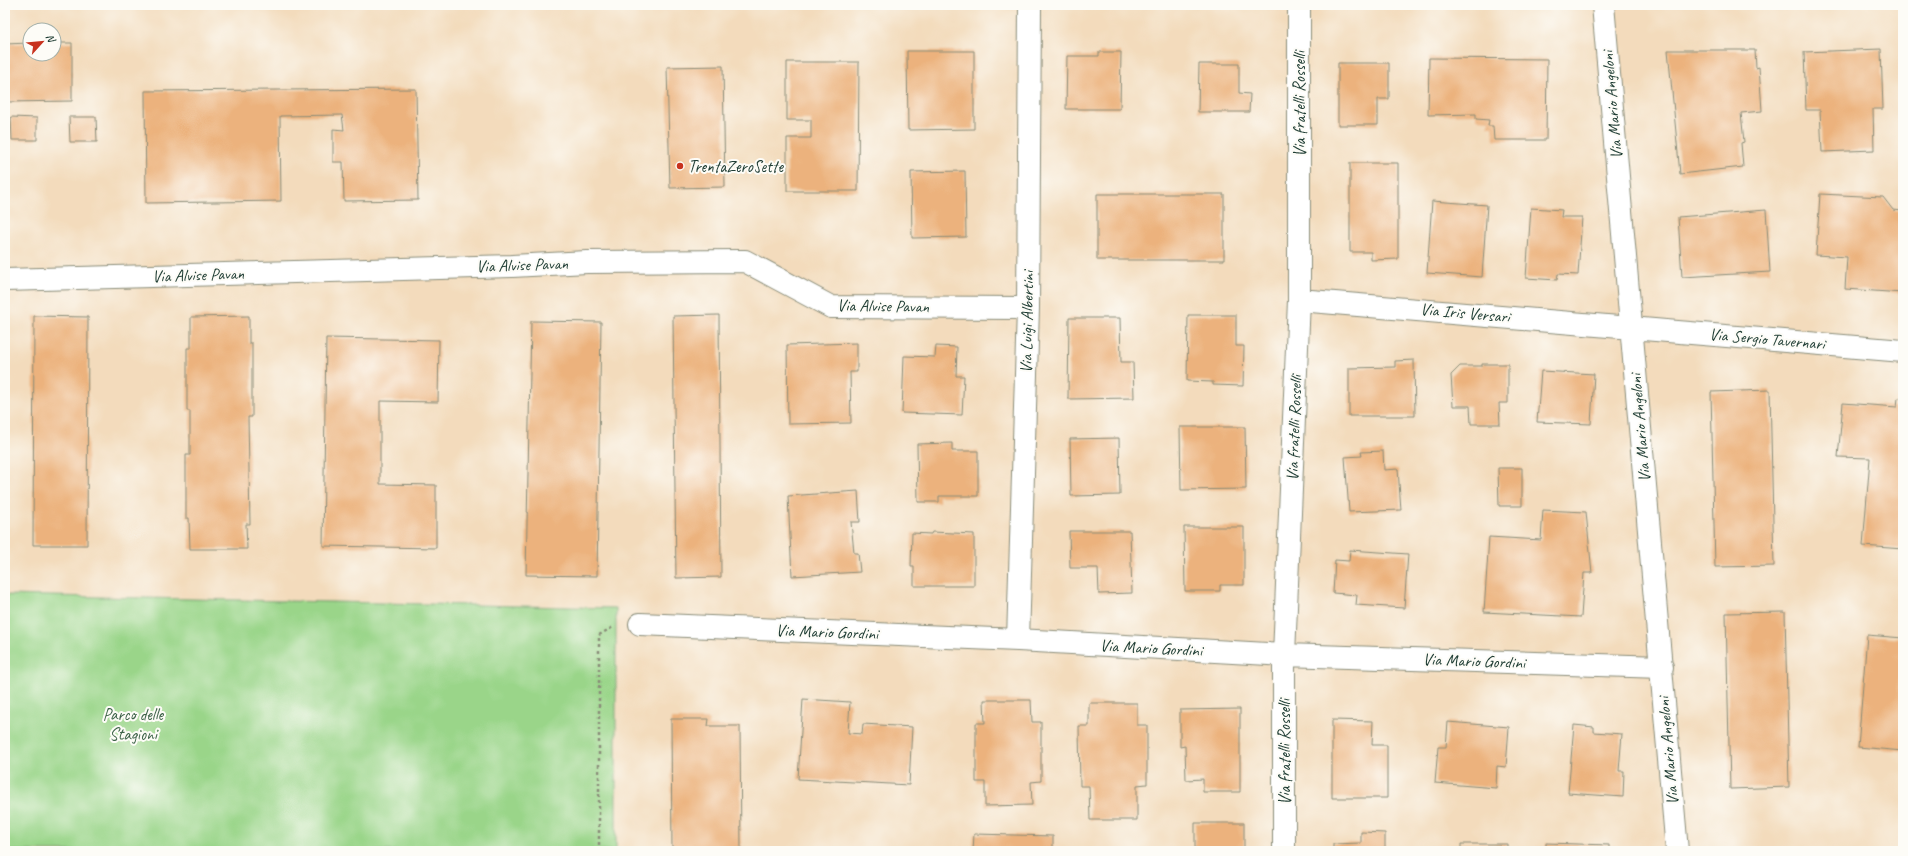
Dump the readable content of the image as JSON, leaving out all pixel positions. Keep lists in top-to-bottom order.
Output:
{
  "streets": {
    "street": [
      "Via fratelli Rosselli",
      "Via Mario Angeloni",
      "Via Alvise Pavan",
      "Via Iris Versari",
      "Via Luigi Albertini",
      "Via Sergio Tavernari",
      "Via Mario Gordini"
    ]
  },
  "crossings": [
    ["Via fratelli Rosselli", "Via Iris Versari"],
    ["Via fratelli Rosselli", "Via Mario Gordini"],
    ["Via Mario Angeloni", "Via Iris Versari"],
    ["Via Mario Angeloni", "Via Sergio Tavernari"],
    ["Via Mario Angeloni", "Via Mario Gordini"],
    ["Via Alvise Pavan", "Via Luigi Albertini"],
    ["Via Iris Versari", "Via Sergio Tavernari"],
    ["Via Luigi Albertini", "Via Mario Gordini"]
  ],
  "parks": ["Parco delle Stagioni"],
  "places": ["TrentaZeroSette"],
  "north": "top right"
}
